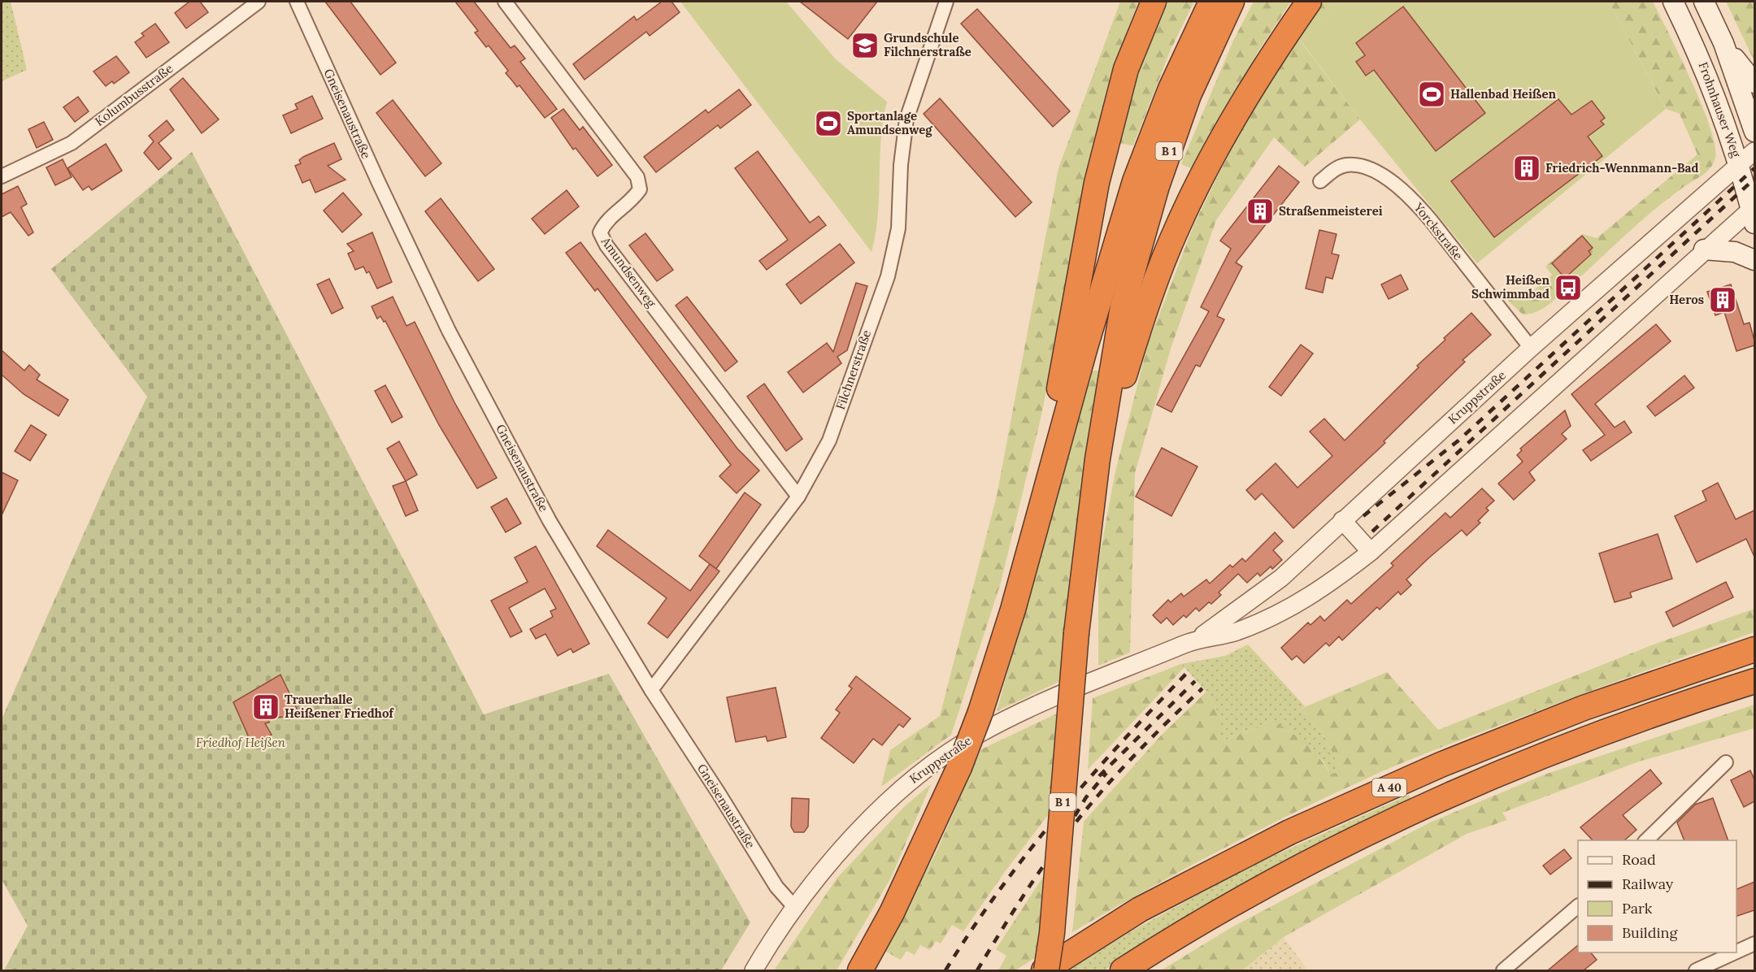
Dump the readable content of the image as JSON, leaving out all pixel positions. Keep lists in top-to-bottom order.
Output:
{
  "streets": {
    "highway": ["B 1", "A 40"],
    "main road": ["Frohnhauser Weg"],
    "street": [
      "Kolumbusstraße",
      "Gneisenaustraße",
      "Yorckstraße",
      "Amundsenweg",
      "Filchnerstraße",
      "Kruppstraße"
    ]
  },
  "crossings": [
    ["Frohnhauser Weg", "Kruppstraße"],
    ["Gneisenaustraße", "Filchnerstraße"],
    ["Gneisenaustraße", "Kruppstraße"],
    ["B 1", "A 40"],
    ["Yorckstraße", "Kruppstraße"],
    ["Amundsenweg", "Filchnerstraße"]
  ],
  "parks": ["Friedhof Heißen"],
  "places": {
    "school or university": ["Grundschule Filchnerstraße"],
    "sports": ["Hallenbad Heißen", "Sportanlage Amundsenweg"],
    "building": [
      "Friedrich-Wennmann-Bad",
      "Straßenmeisterei",
      "Heros",
      "Trauerhalle Heißener Friedhof"
    ],
    "bus stop": ["Heißen Schwimmbad"]
  },
  "legend": [
    "Road",
    "Railway",
    "Park",
    "Building"
  ]
}
